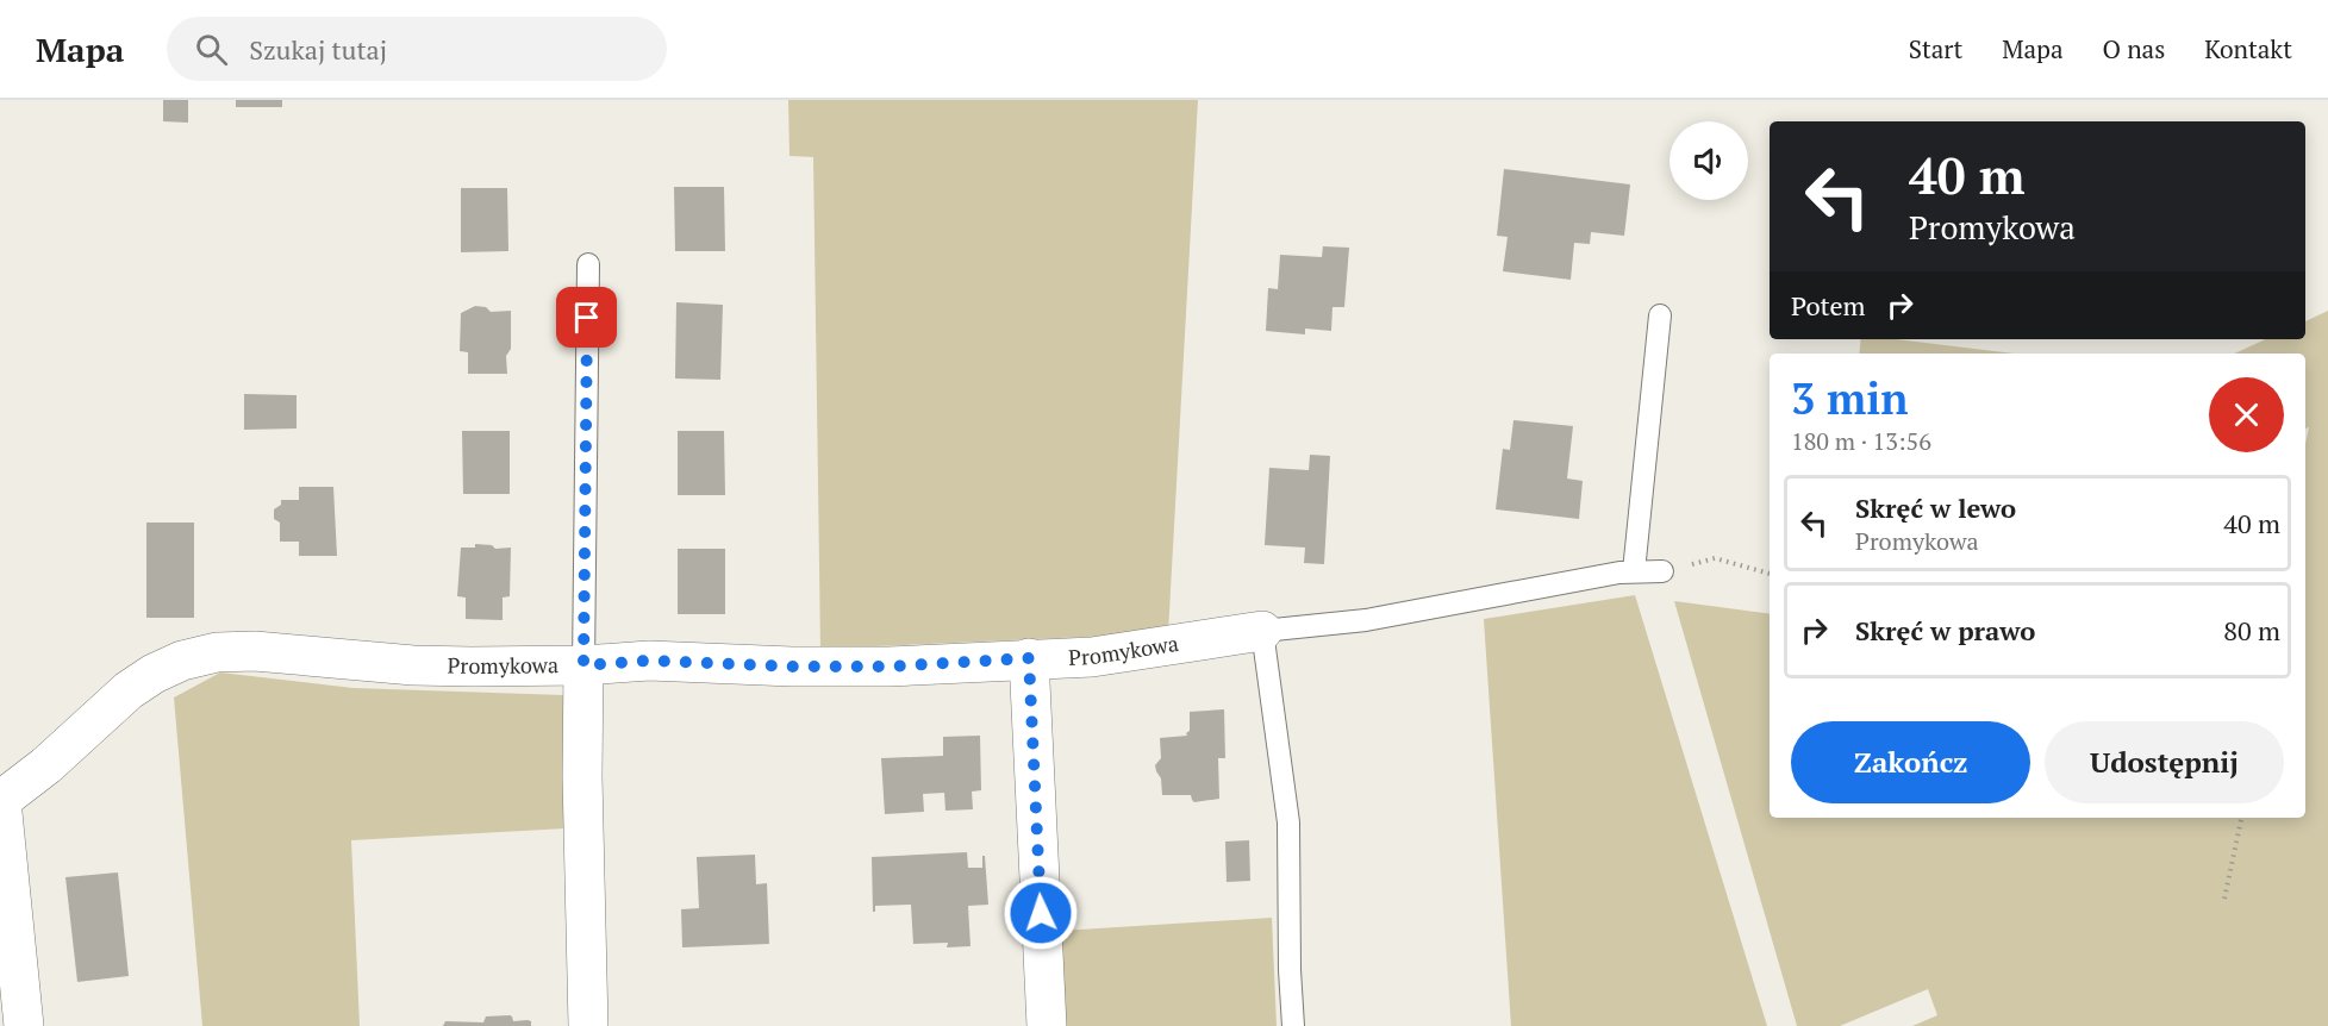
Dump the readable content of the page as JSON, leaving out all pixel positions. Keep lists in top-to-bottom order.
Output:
{
  "streets": {
    "street": ["Promykowa"]
  },
  "page": {
    "header": "Mapa",
    "search": "Szukaj tutaj",
    "nav": [
      "Start",
      "Mapa",
      "O nas",
      "Kontakt"
    ],
    "turn": ["40 m", "Promykowa"],
    "then": "Potem",
    "heading": ["3 min", "180 m · 13:56"],
    "list": [
      {
        "name": "Skręć w lewo",
        "note": "Promykowa",
        "value": "40 m"
      },
      {
        "name": "Skręć w prawo",
        "value": "80 m"
      }
    ],
    "buttons": ["Zakończ", "Udostępnij"]
  }
}
